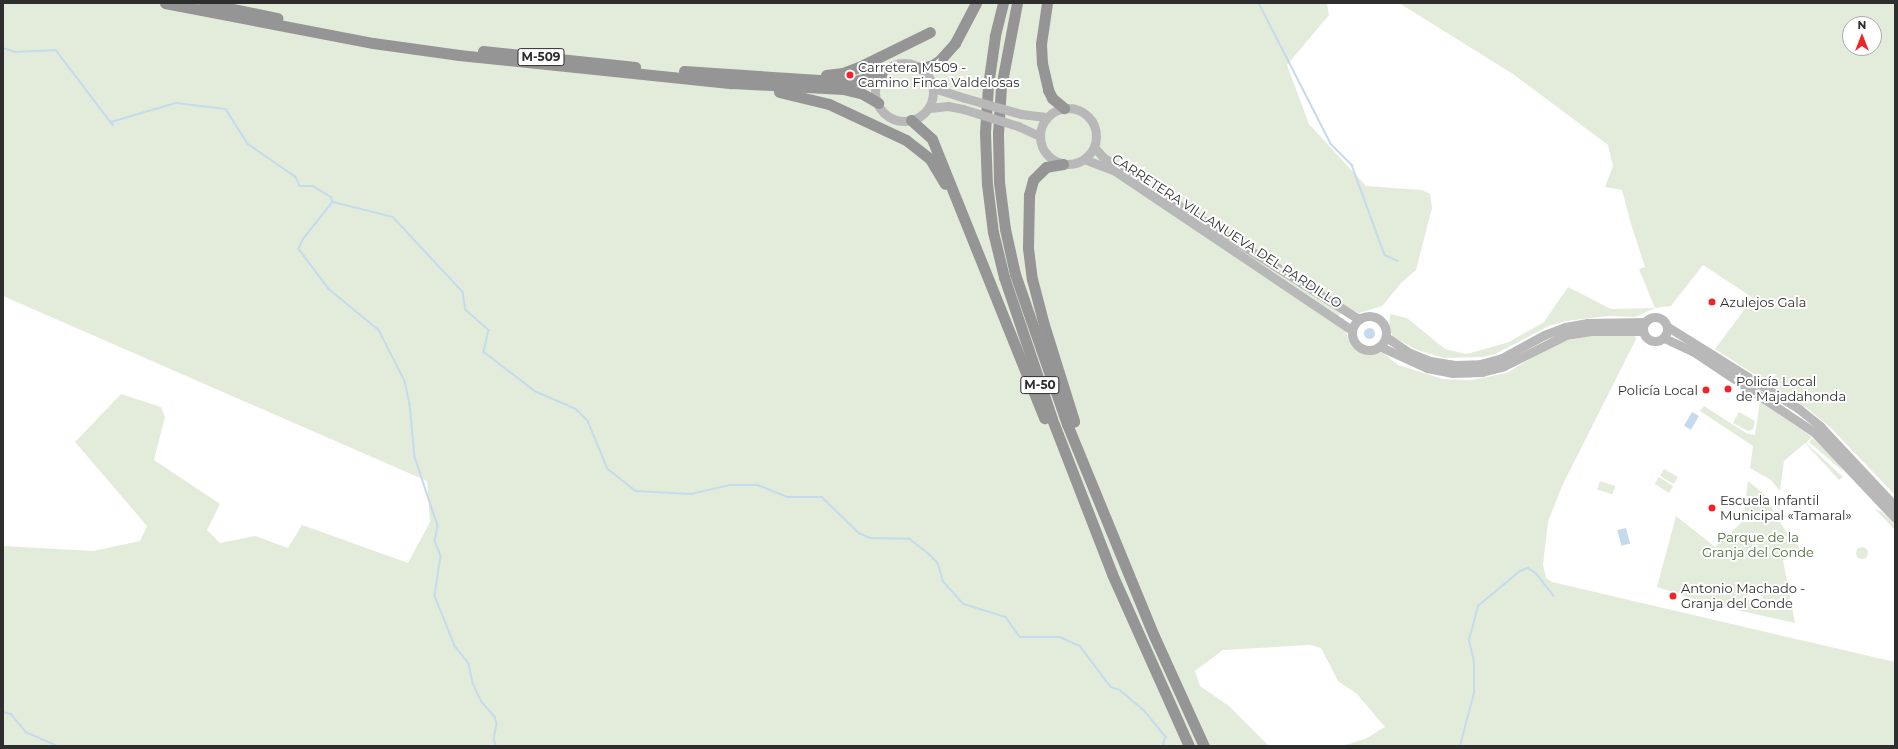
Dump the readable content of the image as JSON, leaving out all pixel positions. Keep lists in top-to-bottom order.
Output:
{
  "streets": {
    "highway": ["M-509", "M-50"],
    "street": ["CARRETERA VILLANUEVA DEL PARDILLO"]
  },
  "parks": ["Parque de la Granja del Conde"],
  "places": [
    "Carretera M509 - Camino Finca Valdelosas",
    "Azulejos Gala",
    "Policía Local de Majadahonda",
    "Policía Local",
    "Escuela Infantil Municipal «Tamaral»",
    "Antonio Machado - Granja del Conde"
  ],
  "north": "top"
}
